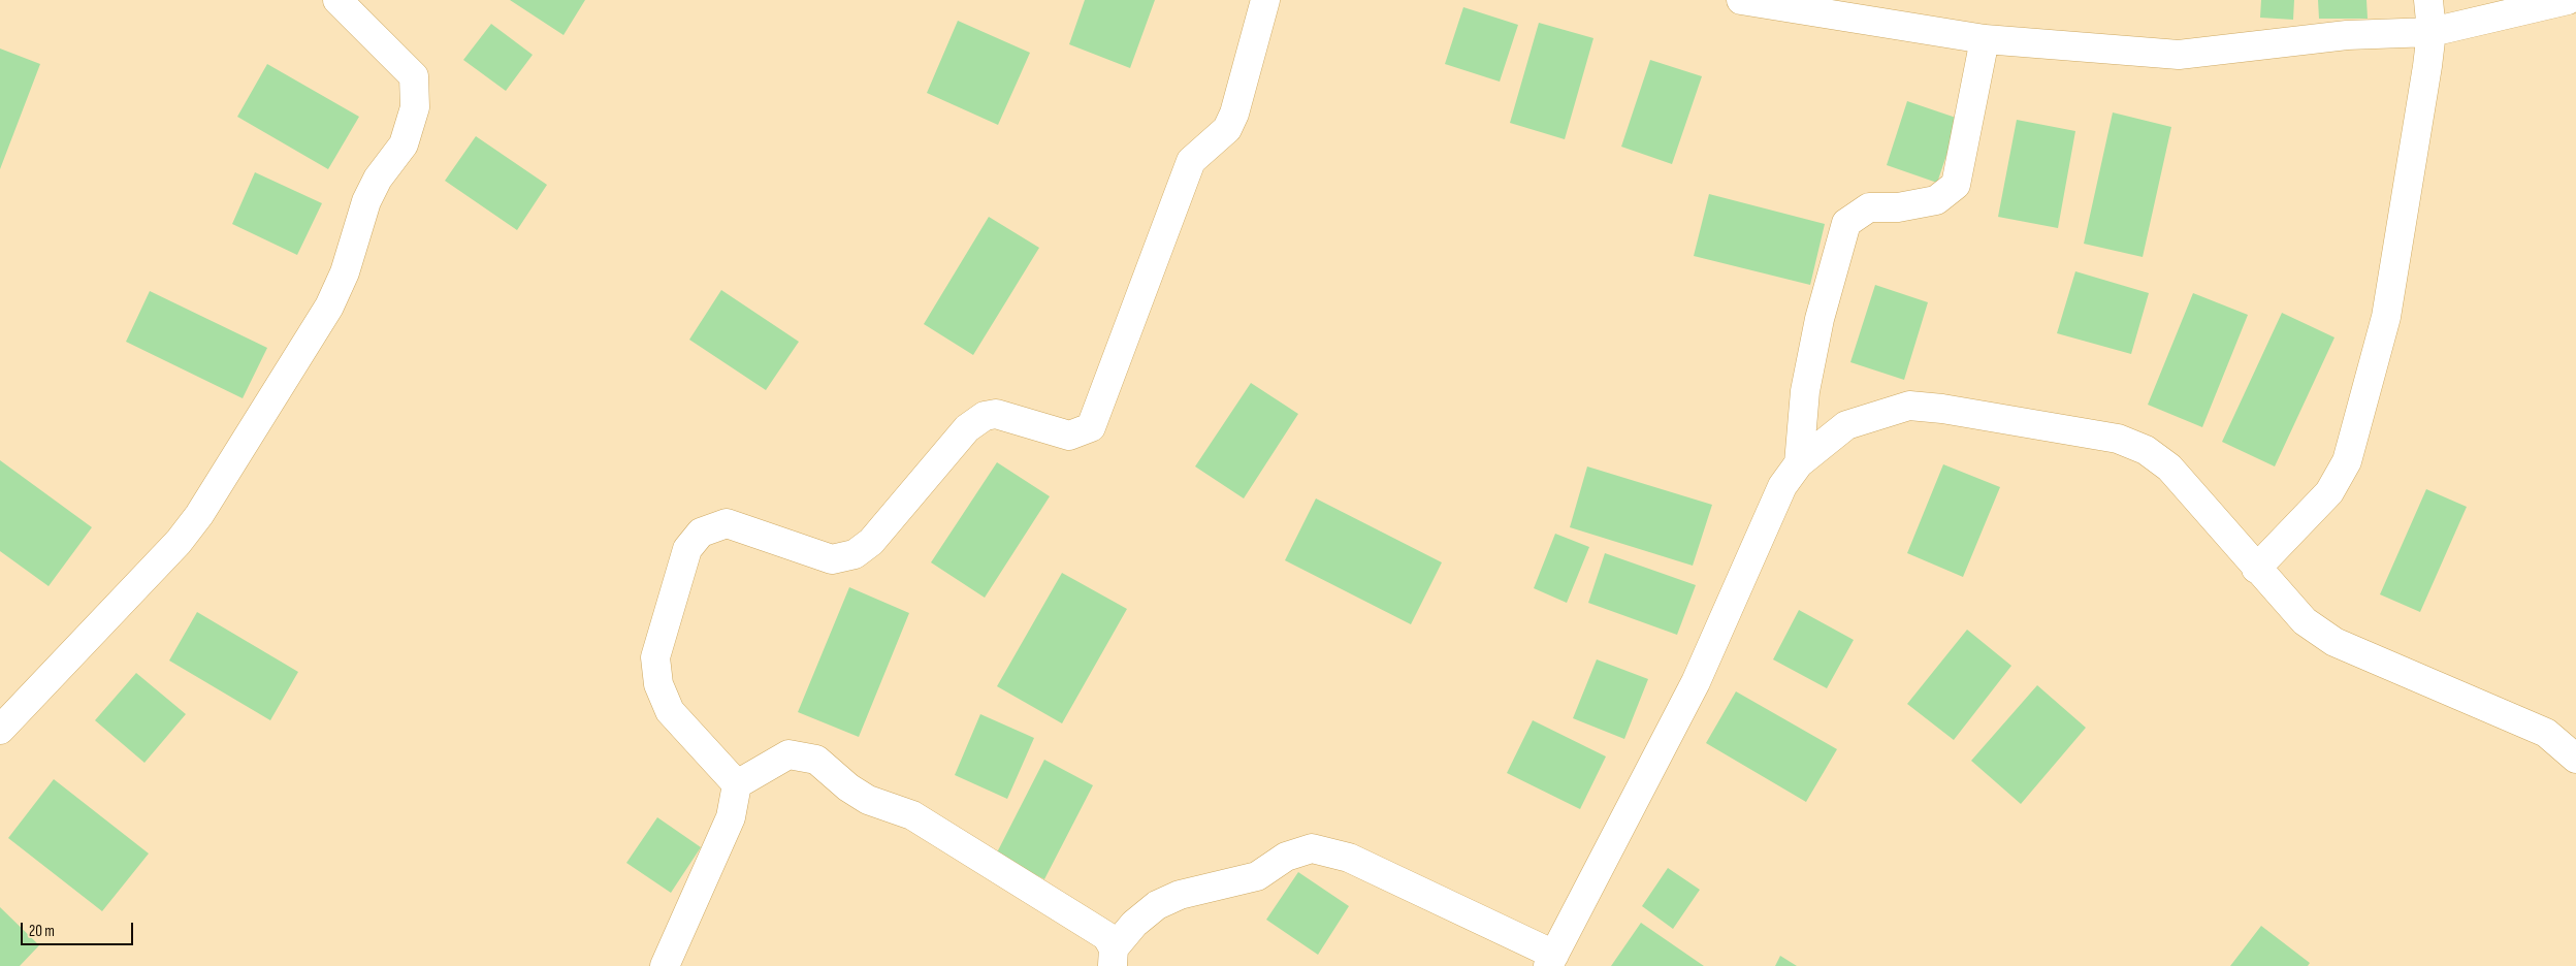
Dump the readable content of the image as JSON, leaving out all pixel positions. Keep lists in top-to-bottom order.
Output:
{
  "scale_bar": "20 m"
}
